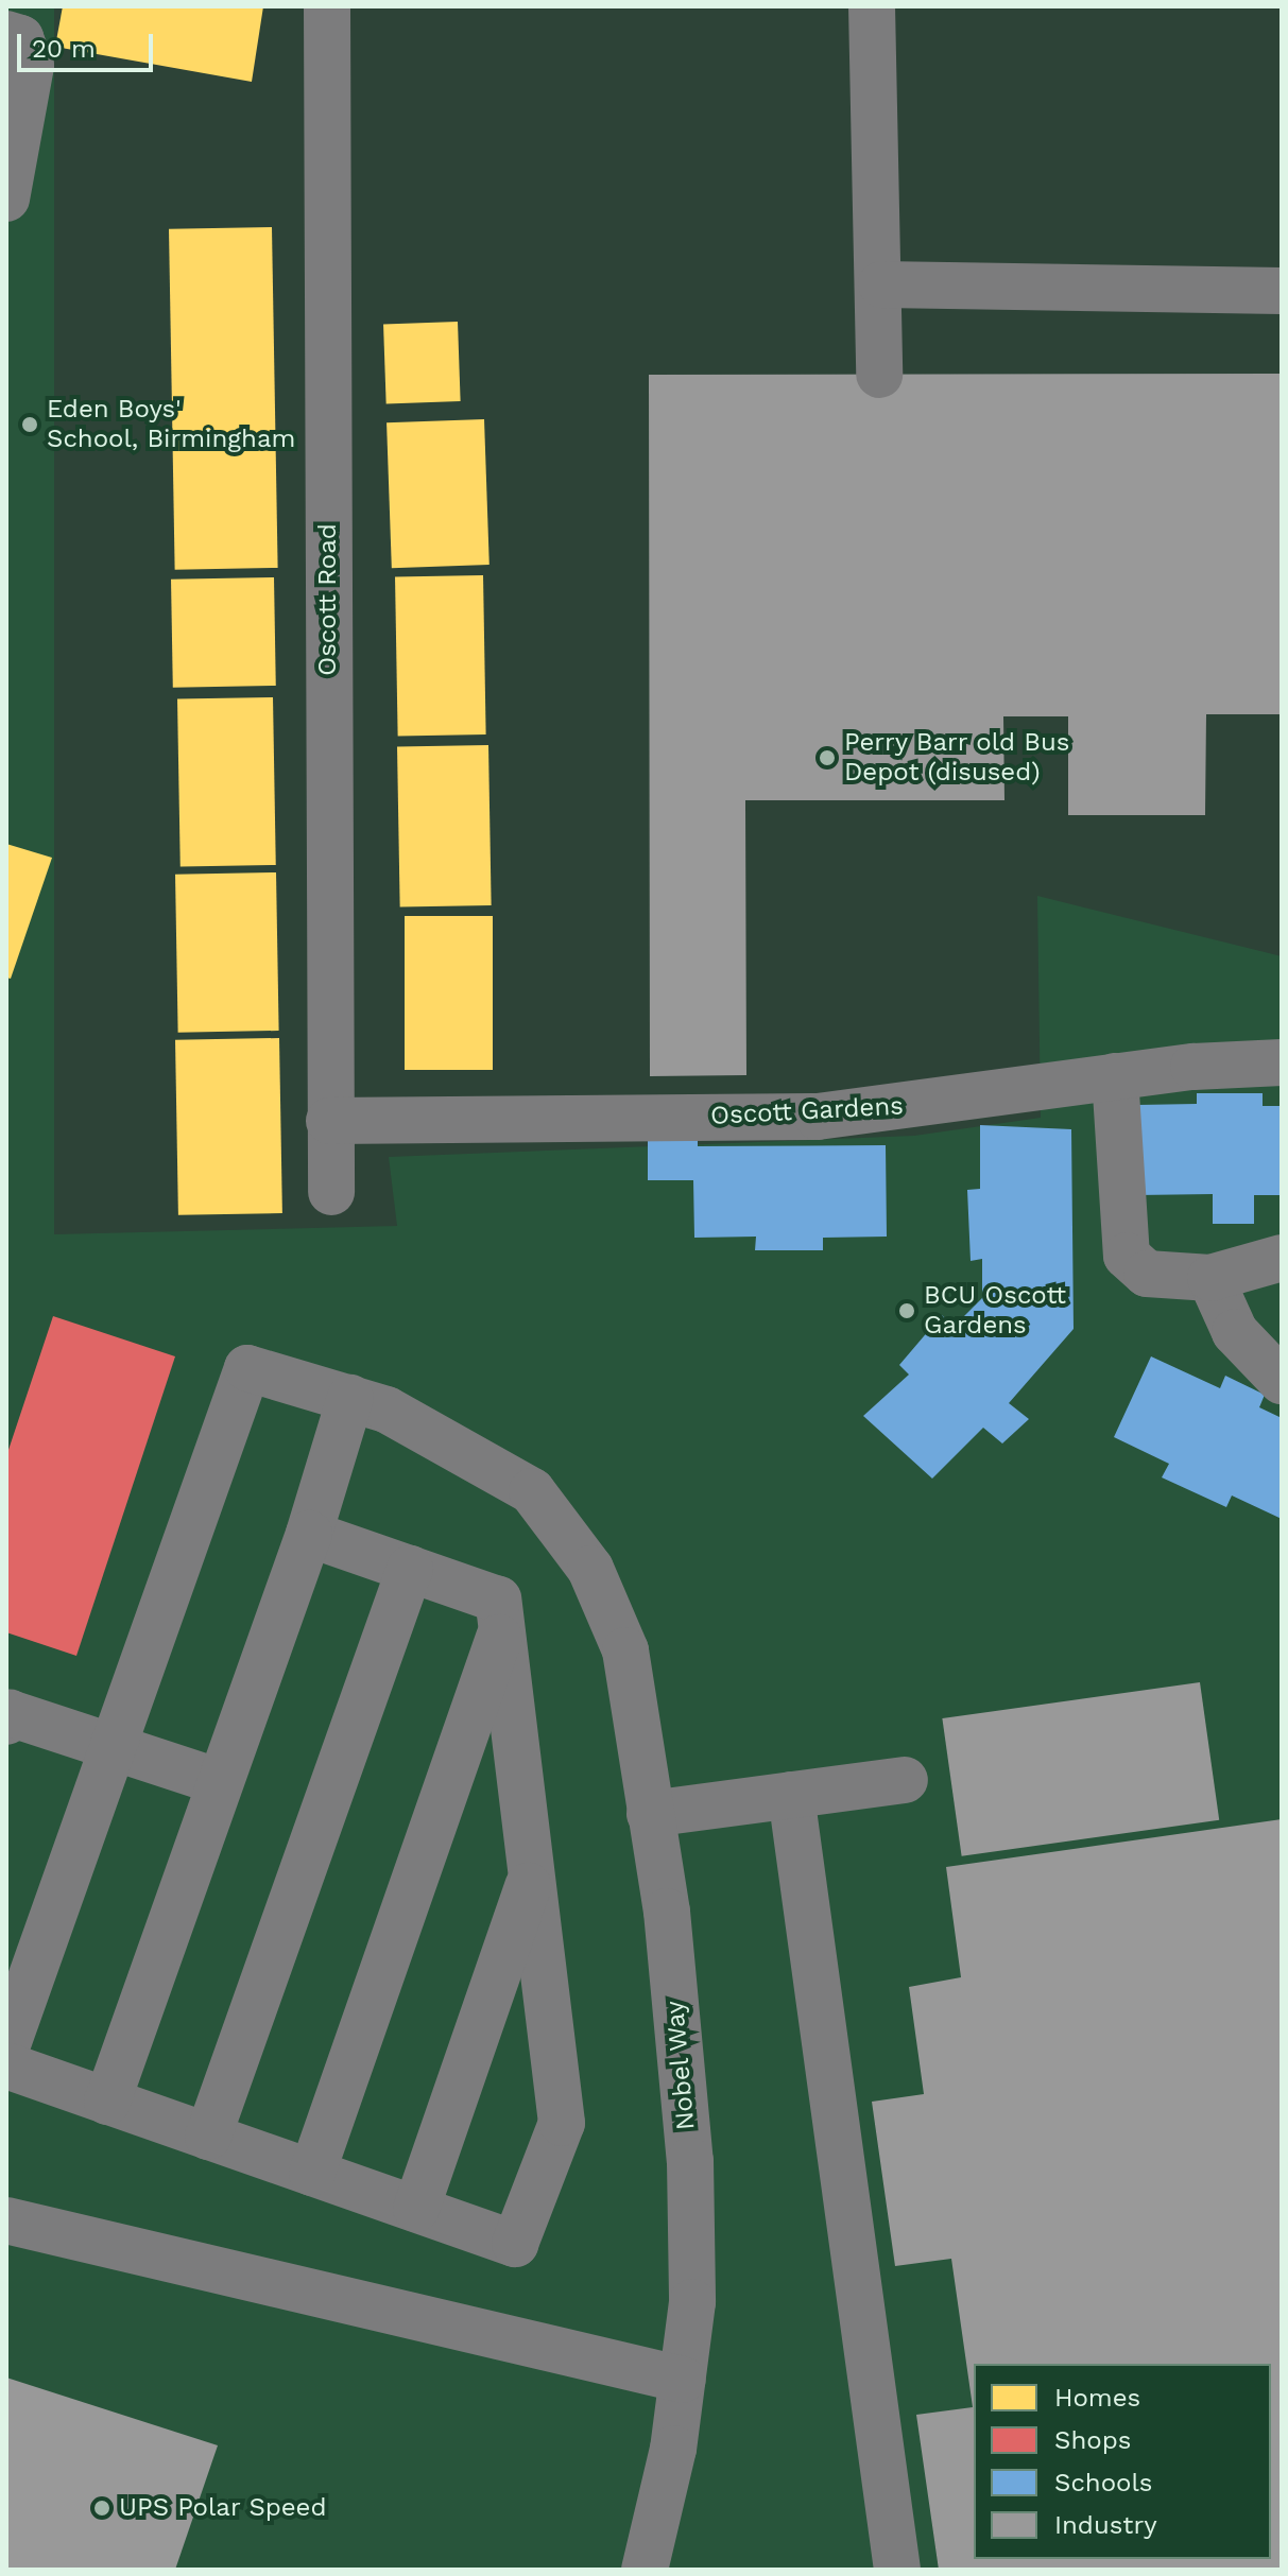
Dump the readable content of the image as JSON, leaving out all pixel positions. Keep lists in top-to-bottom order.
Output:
{
  "streets": {
    "street": ["Oscott Road", "Oscott Gardens", "Nobel Way"]
  },
  "crossings": [
    ["Oscott Road", "Oscott Gardens"]
  ],
  "places": [
    "Eden Boys' School, Birmingham",
    "Perry Barr old Bus Depot (disused)",
    "BCU Oscott Gardens",
    "UPS Polar Speed"
  ],
  "legend": [
    "Homes",
    "Shops",
    "Schools",
    "Industry"
  ],
  "scale_bar": "20 m"
}
